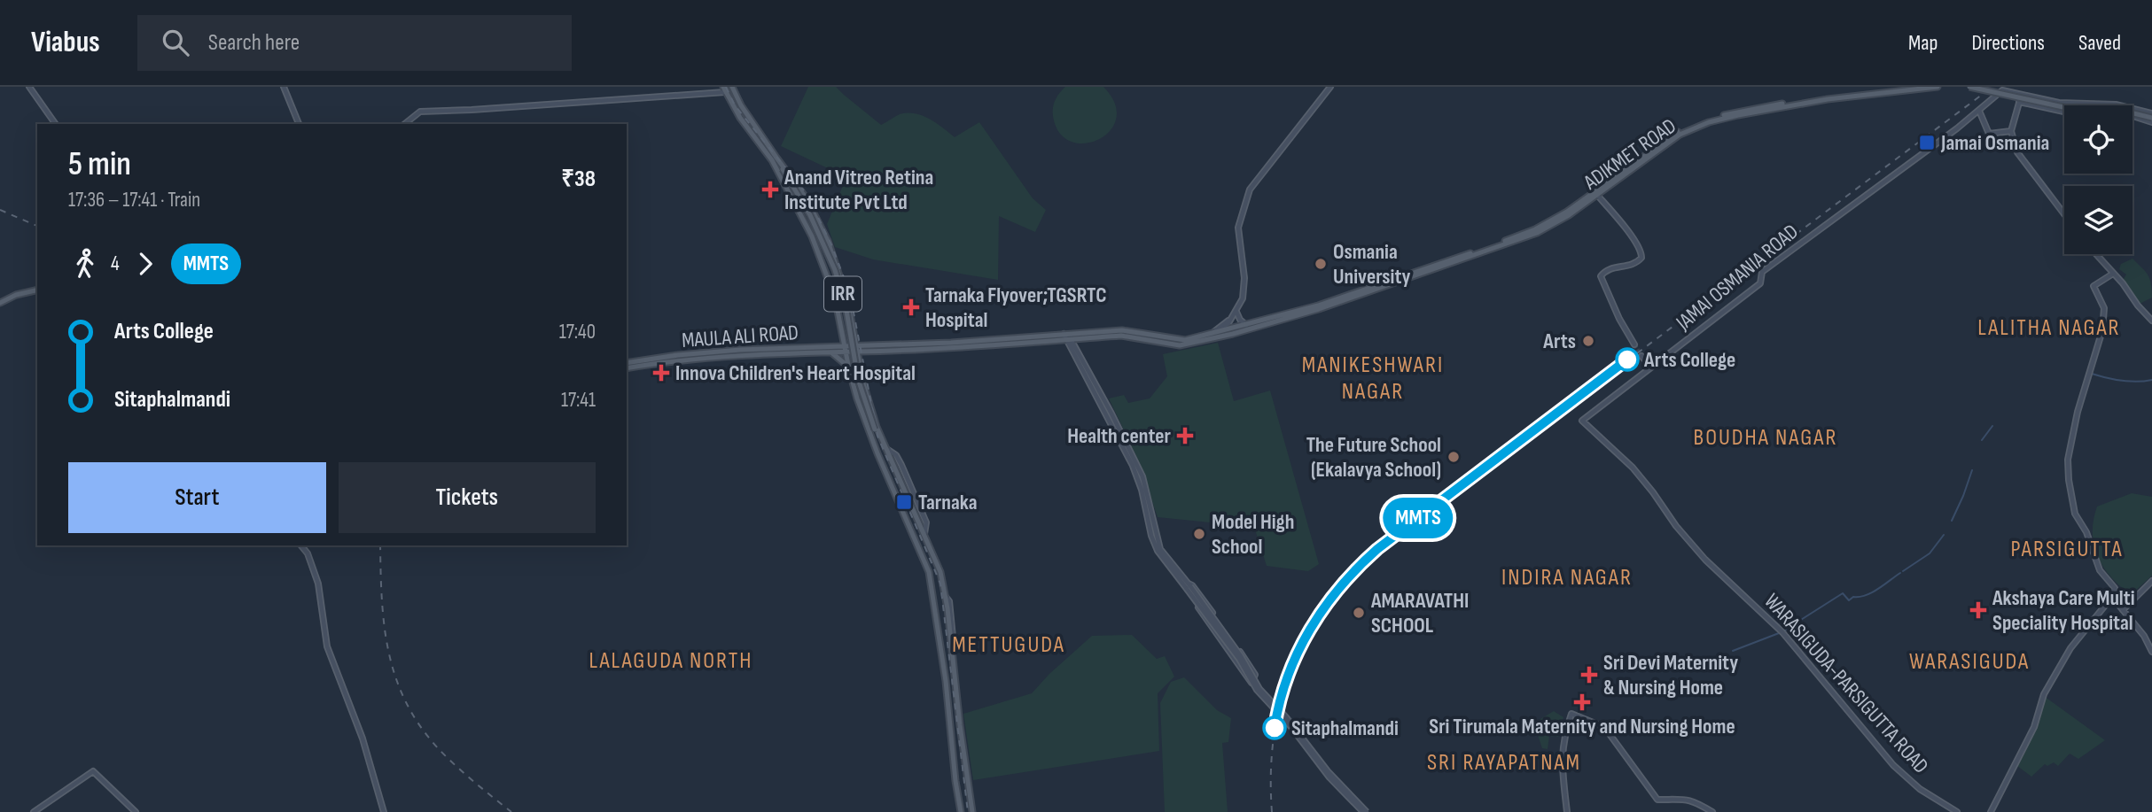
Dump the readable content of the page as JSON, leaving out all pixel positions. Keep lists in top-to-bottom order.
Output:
{
  "streets": {
    "main road": ["ADIKMET ROAD", "IRR", "MAULA ALI ROAD"],
    "street": ["JAMAI OSMANIA ROAD", "WARASIGUDA-PARSIGUTTA ROAD"]
  },
  "crossings": [
    ["JAMAI OSMANIA ROAD", "WARASIGUDA-PARSIGUTTA ROAD"]
  ],
  "districts": [
    "LALITHA NAGAR",
    "MANIKESHWARI NAGAR",
    "BOUDHA NAGAR",
    "PARSIGUTTA",
    "INDIRA NAGAR",
    "METTUGUDA",
    "LALAGUDA NORTH",
    "WARASIGUDA",
    "SRI RAYAPATNAM"
  ],
  "places": {
    "transit": ["Jamai Osmania", "Tarnaka"],
    "health": [
      "Anand Vitreo Retina Institute Pvt Ltd",
      "Tarnaka Flyover;TGSRTC Hospital",
      "Innova Children's Heart Hospital",
      "Health center",
      "Akshaya Care Multi Speciality Hospital",
      "Sri Devi Maternity & Nursing Home",
      "Sri Tirumala Maternity and Nursing Home"
    ],
    "other": [
      "Osmania University",
      "Arts",
      "Arts College",
      "The Future School (Ekalavya School)",
      "Model High School",
      "AMARAVATHI SCHOOL",
      "Sitaphalmandi"
    ]
  },
  "page": {
    "header": "Viabus",
    "search": "Search here",
    "nav": ["Map", "Directions", "Saved"],
    "on_map": "MMTS",
    "heading": ["5 min", "17:36 – 17:41 · Train", "₹38"],
    "legs": ["4", "MMTS"],
    "list": [
      {
        "name": "Arts College",
        "value": "17:40"
      },
      {
        "name": "Sitaphalmandi",
        "value": "17:41"
      }
    ],
    "buttons": ["Start", "Tickets"]
  }
}
